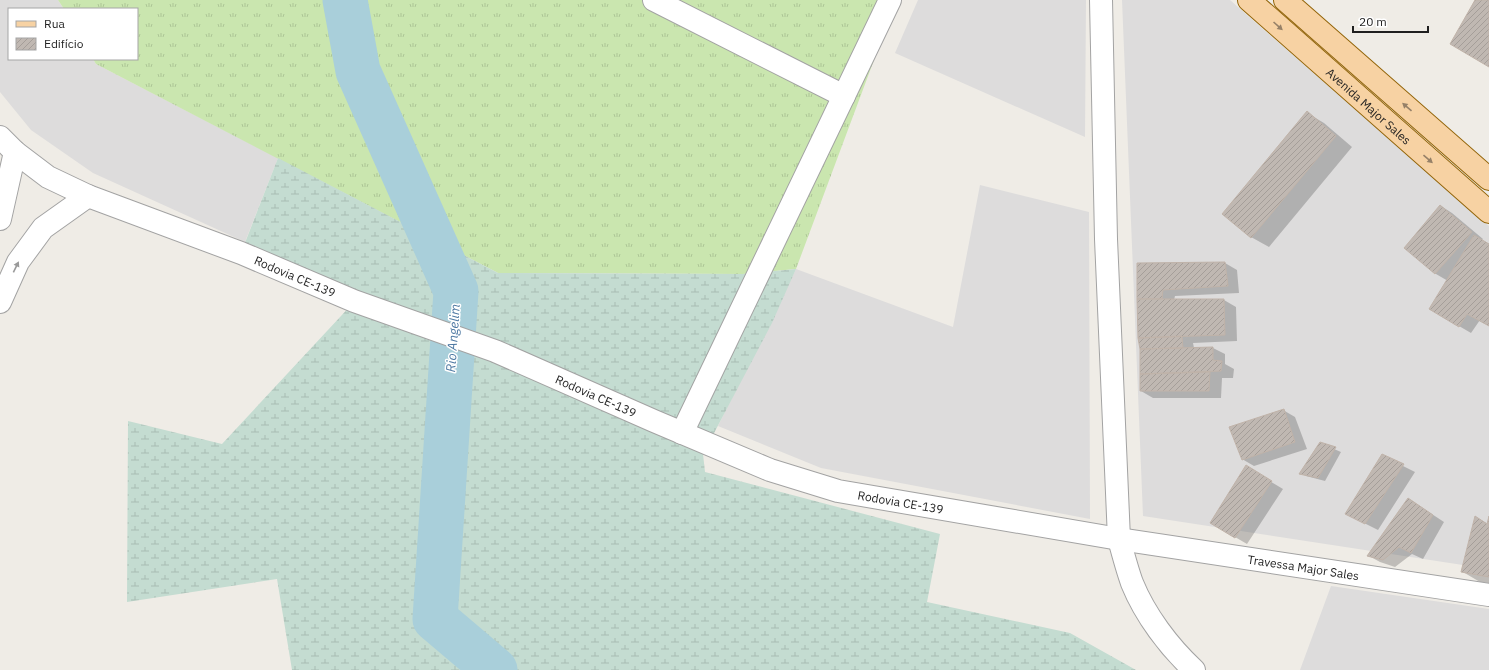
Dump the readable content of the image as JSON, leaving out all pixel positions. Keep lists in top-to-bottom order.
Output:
{
  "streets": {
    "main road": ["Avenida Major Sales"],
    "street": ["Rodovia CE-139", "Travessa Major Sales"]
  },
  "crossings": [
    ["Rodovia CE-139", "Travessa Major Sales"]
  ],
  "water": ["Rio Angelim"],
  "legend": ["Rua", "Edifício"],
  "scale_bar": "20 m"
}
